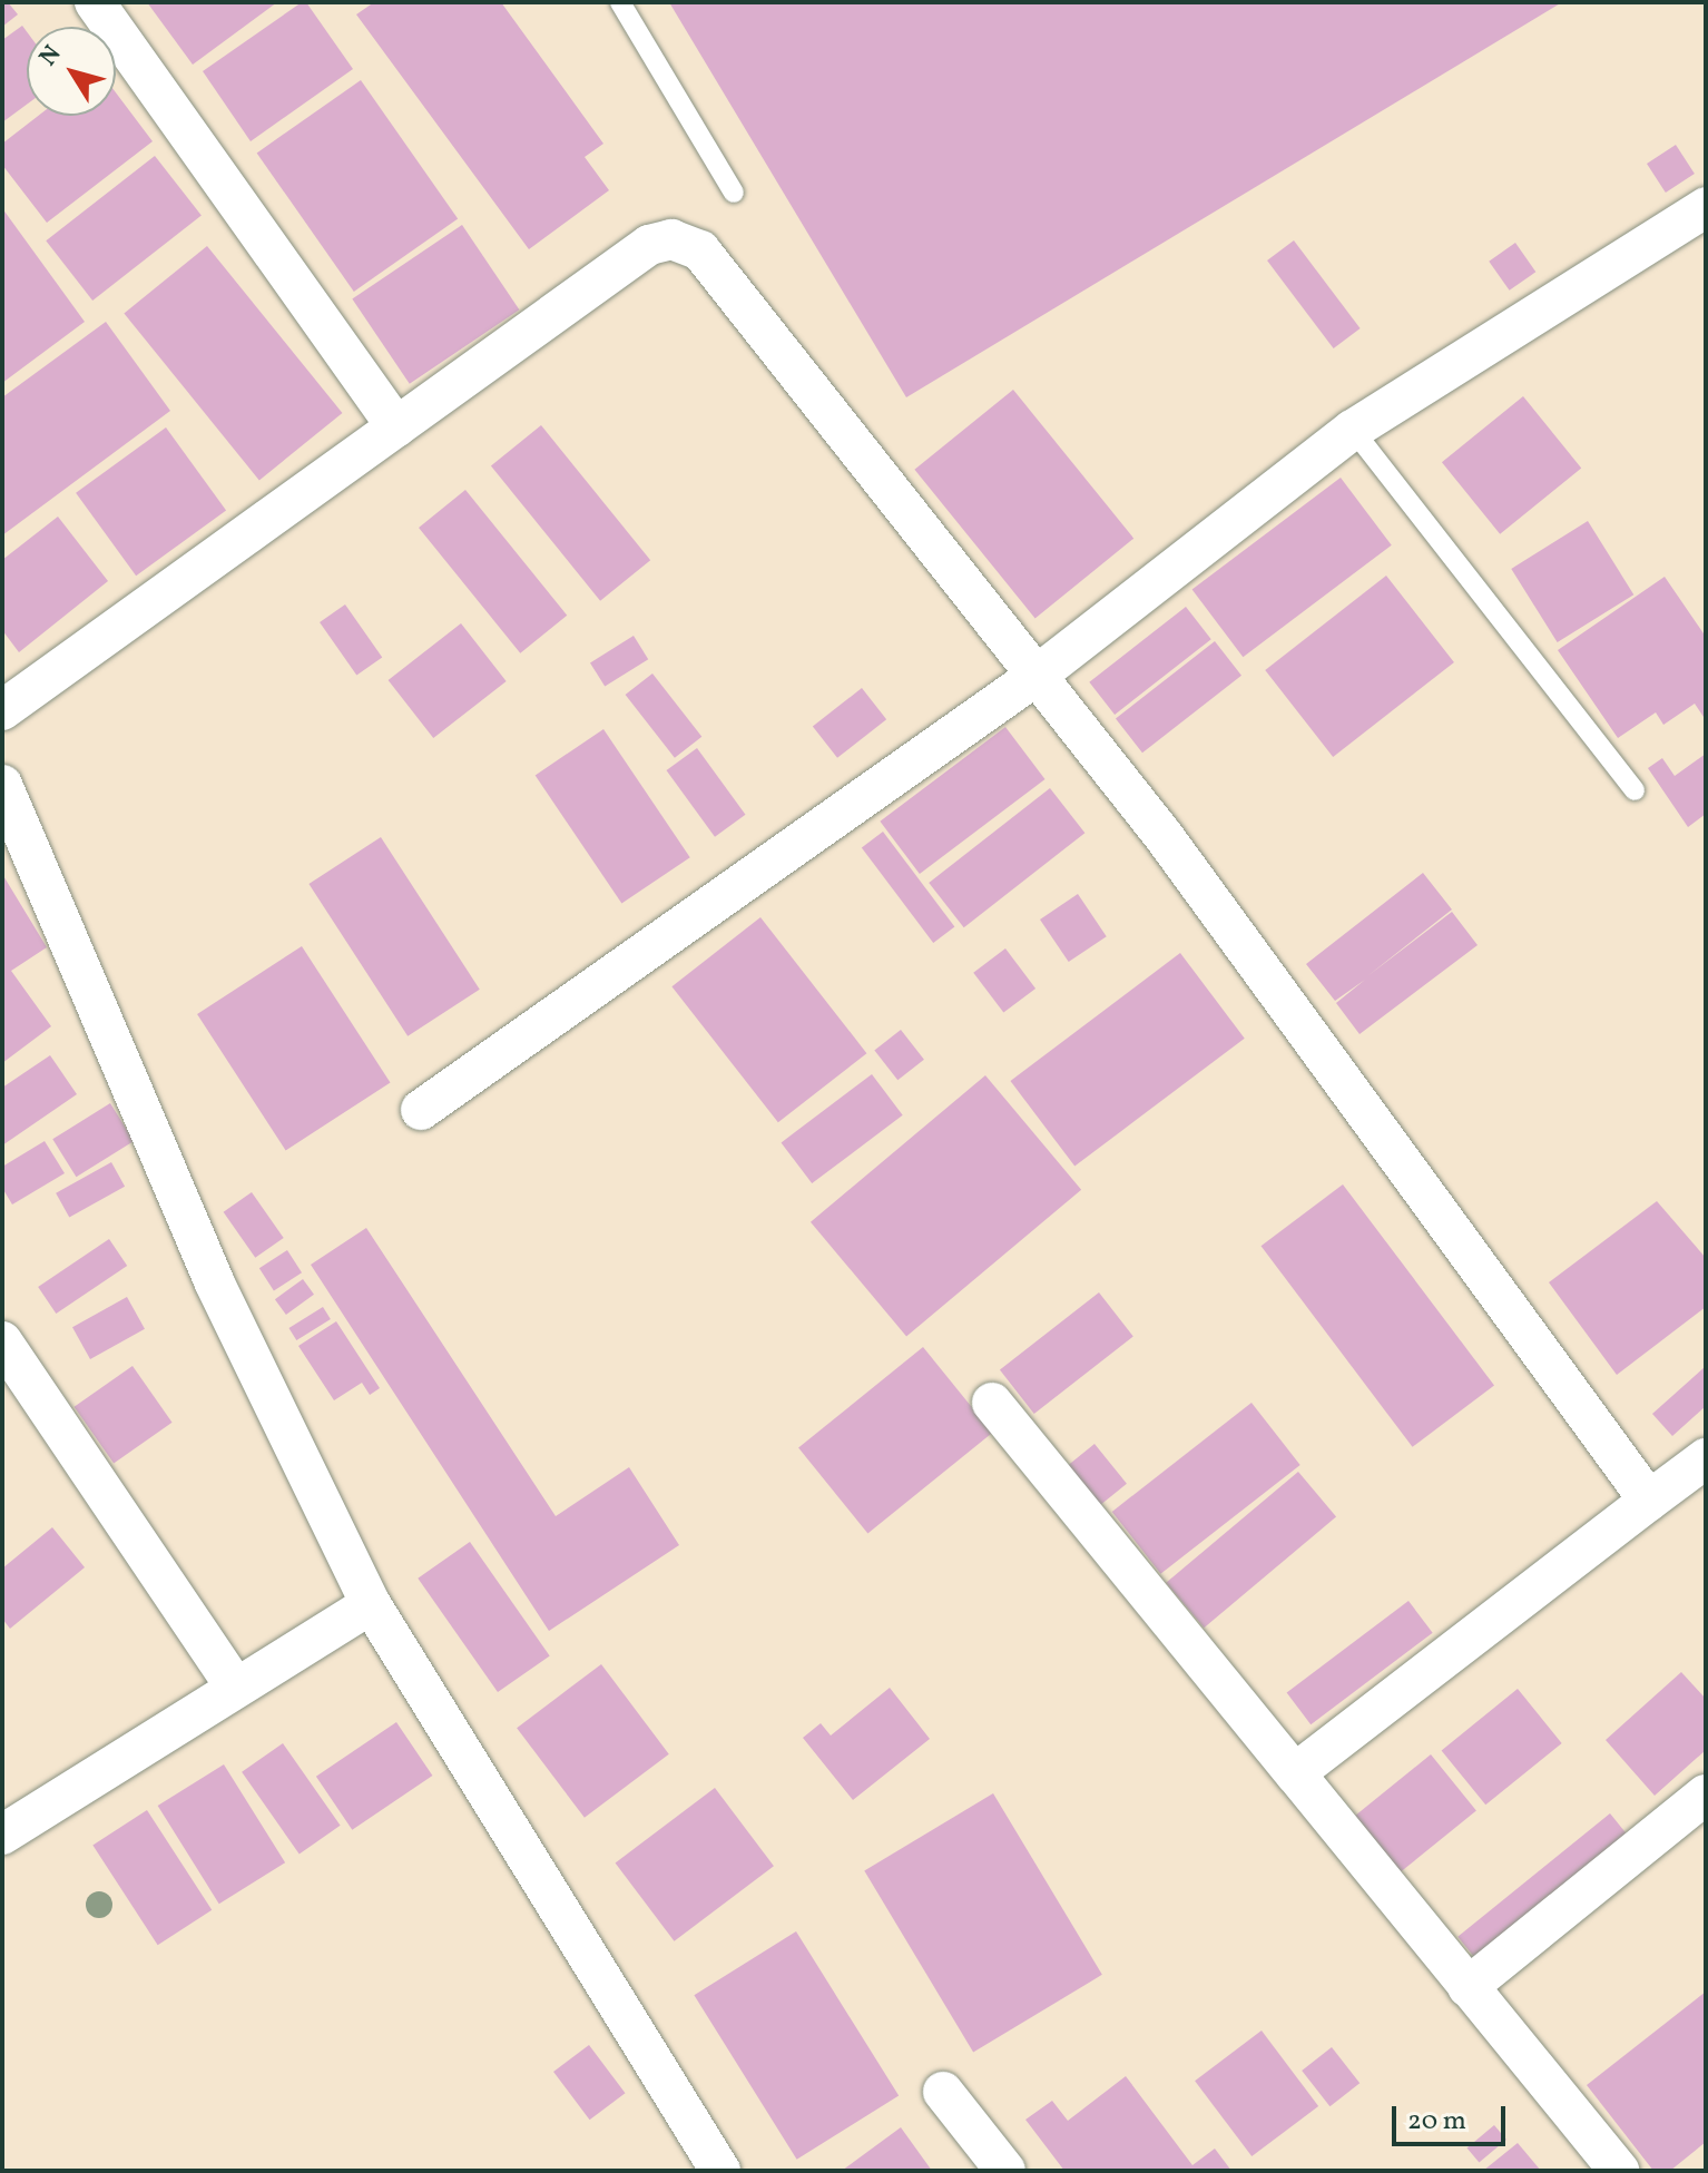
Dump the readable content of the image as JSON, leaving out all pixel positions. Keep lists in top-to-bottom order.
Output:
{
  "scale_bar": "20 m",
  "north": "top left"
}
